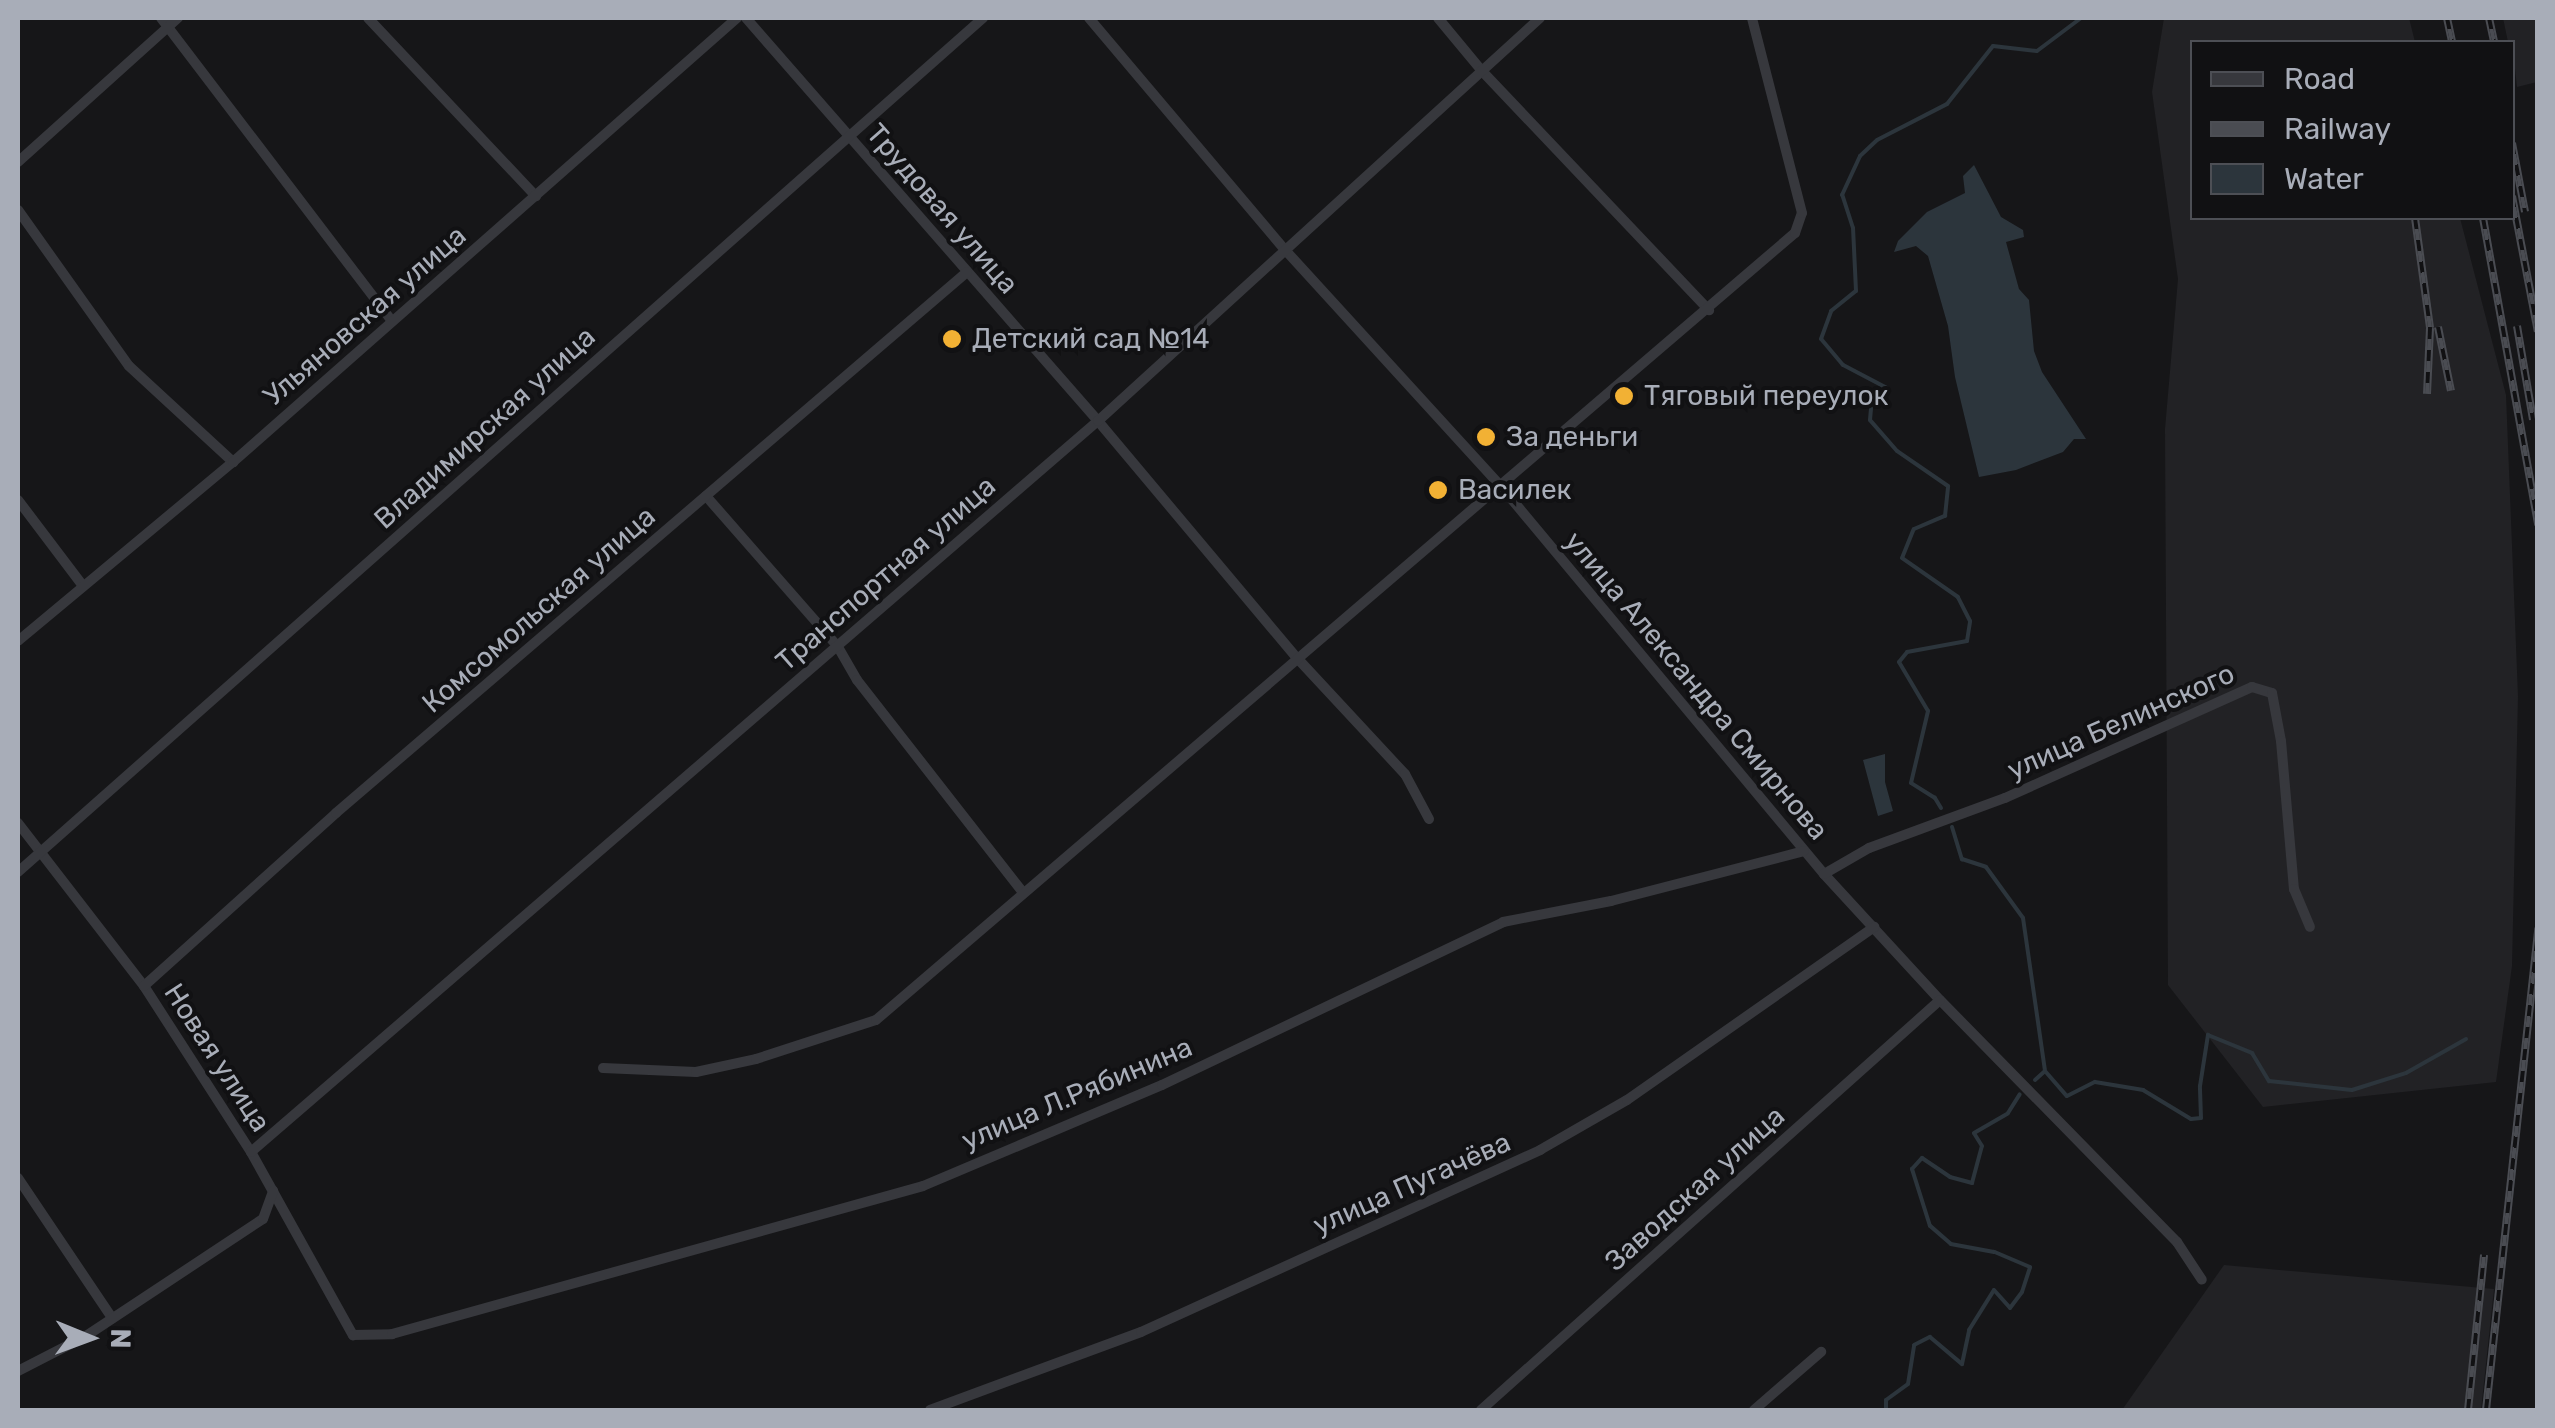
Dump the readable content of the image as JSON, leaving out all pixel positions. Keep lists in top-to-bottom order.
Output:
{
  "streets": {
    "street": [
      "Трудовая улица",
      "Ульяновская улица",
      "Владимирская улица",
      "Транспортная улица",
      "Комсомольская улица",
      "улица Александра Смирнова",
      "улица Белинского",
      "Новая улица",
      "улица Л.Рябинина",
      "улица Пугачёва",
      "Заводская улица"
    ]
  },
  "crossings": [
    ["Трудовая улица", "Владимирская улица"],
    ["Трудовая улица", "Транспортная улица"],
    ["Трудовая улица", "Комсомольская улица"],
    ["Владимирская улица", "Новая улица"],
    ["Транспортная улица", "улица Александра Смирнова"],
    ["Транспортная улица", "Новая улица"],
    ["Комсомольская улица", "Новая улица"],
    ["улица Александра Смирнова", "улица Белинского"],
    ["улица Александра Смирнова", "улица Л.Рябинина"],
    ["улица Александра Смирнова", "улица Пугачёва"],
    ["улица Александра Смирнова", "Заводская улица"],
    ["Новая улица", "улица Л.Рябинина"]
  ],
  "places": [
    "Детский сад №14",
    "Тяговый переулок",
    "За деньги",
    "Василек"
  ],
  "legend": ["Road", "Railway", "Water"],
  "north": "right"
}
